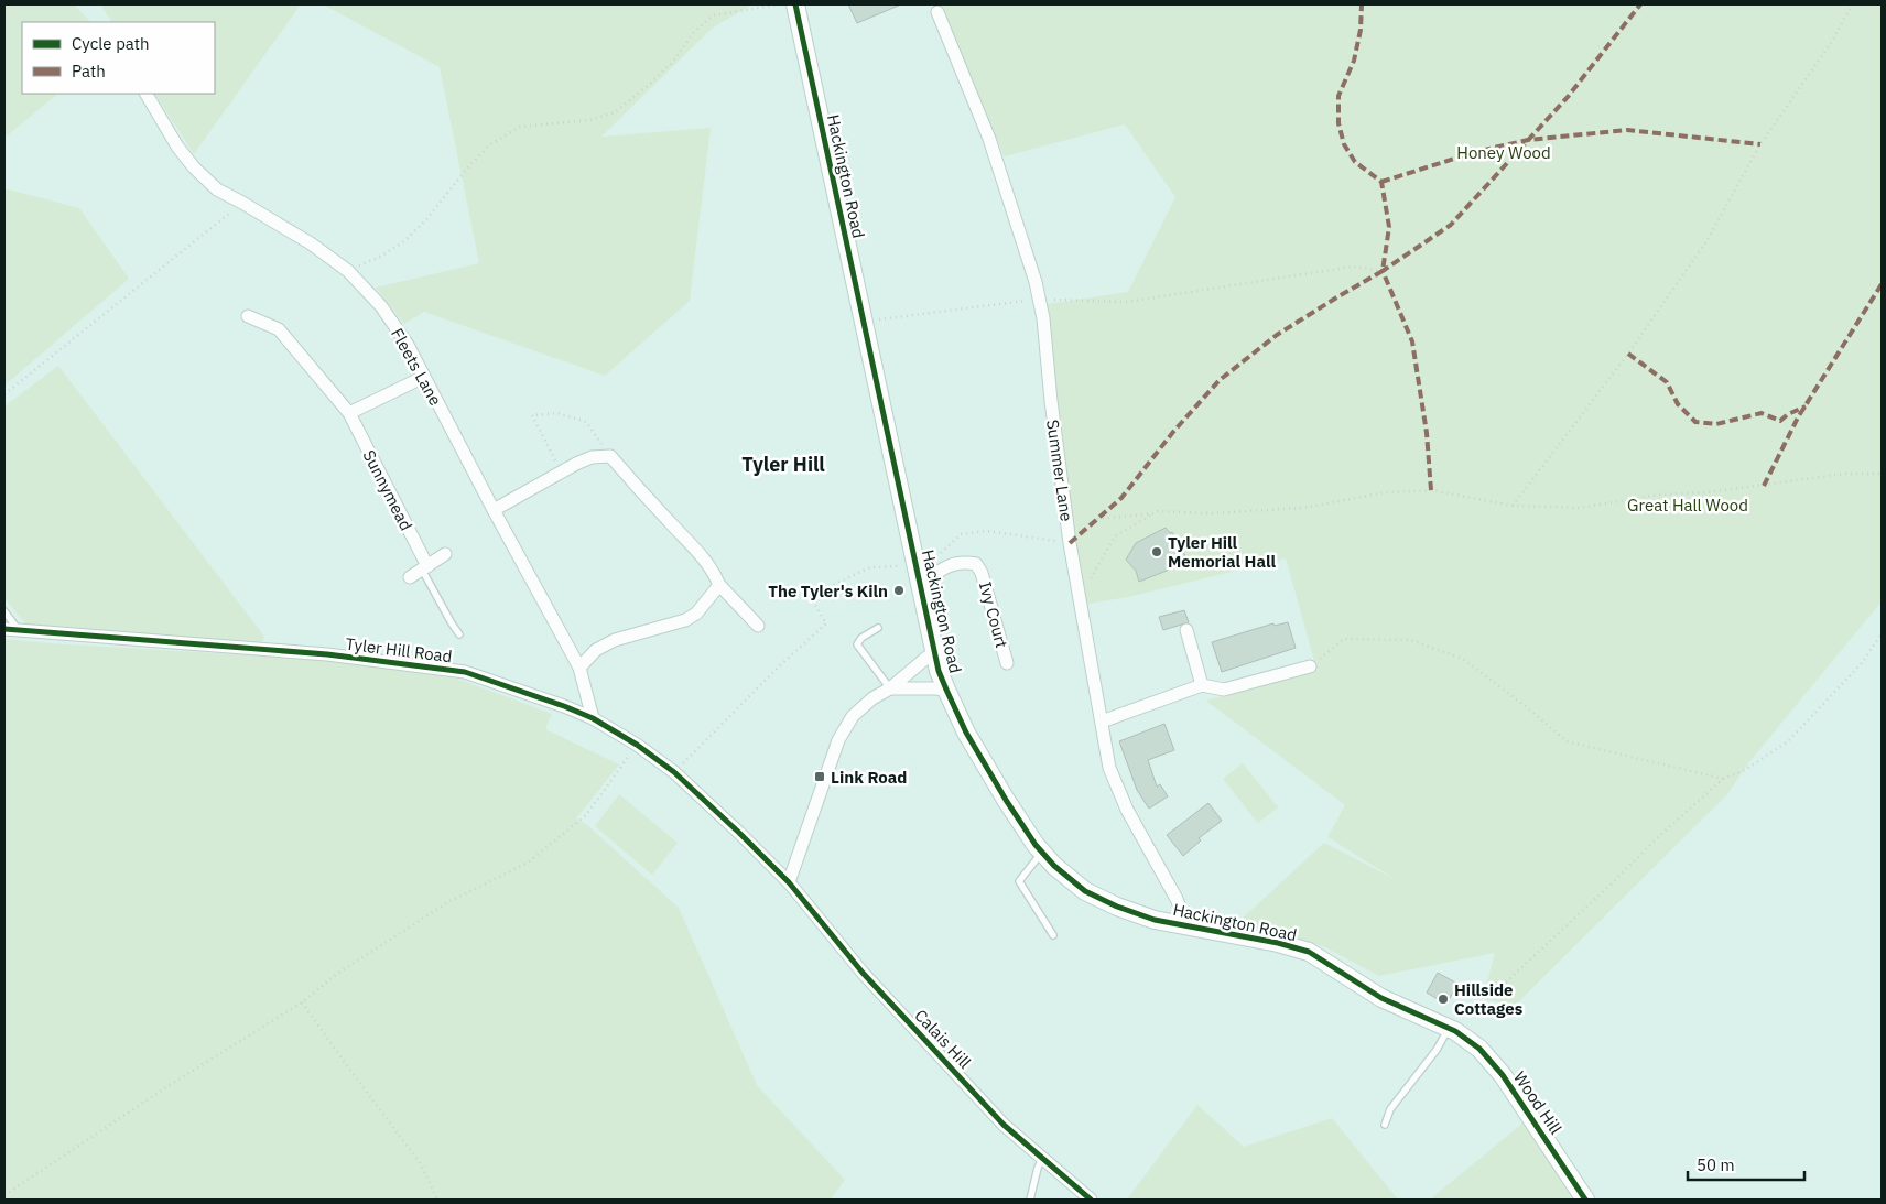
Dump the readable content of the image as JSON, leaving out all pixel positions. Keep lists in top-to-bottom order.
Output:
{
  "streets": {
    "street": [
      "Hackington Road",
      "Fleets Lane",
      "Summer Lane",
      "Sunnymead",
      "Ivy Court",
      "Tyler Hill Road",
      "Calais Hill",
      "Wood Hill"
    ]
  },
  "crossings": [
    ["Hackington Road", "Summer Lane"],
    ["Hackington Road", "Ivy Court"],
    ["Hackington Road", "Wood Hill"],
    ["Fleets Lane", "Tyler Hill Road"],
    ["Tyler Hill Road", "Calais Hill"]
  ],
  "districts": ["Tyler Hill"],
  "parks": ["Honey Wood", "Great Hall Wood"],
  "places": {
    "other": ["Tyler Hill Memorial Hall", "The Tyler's Kiln", "Hillside Cottages"],
    "transit": ["Link Road"]
  },
  "legend": ["Cycle path", "Path"],
  "scale_bar": "50 m"
}
